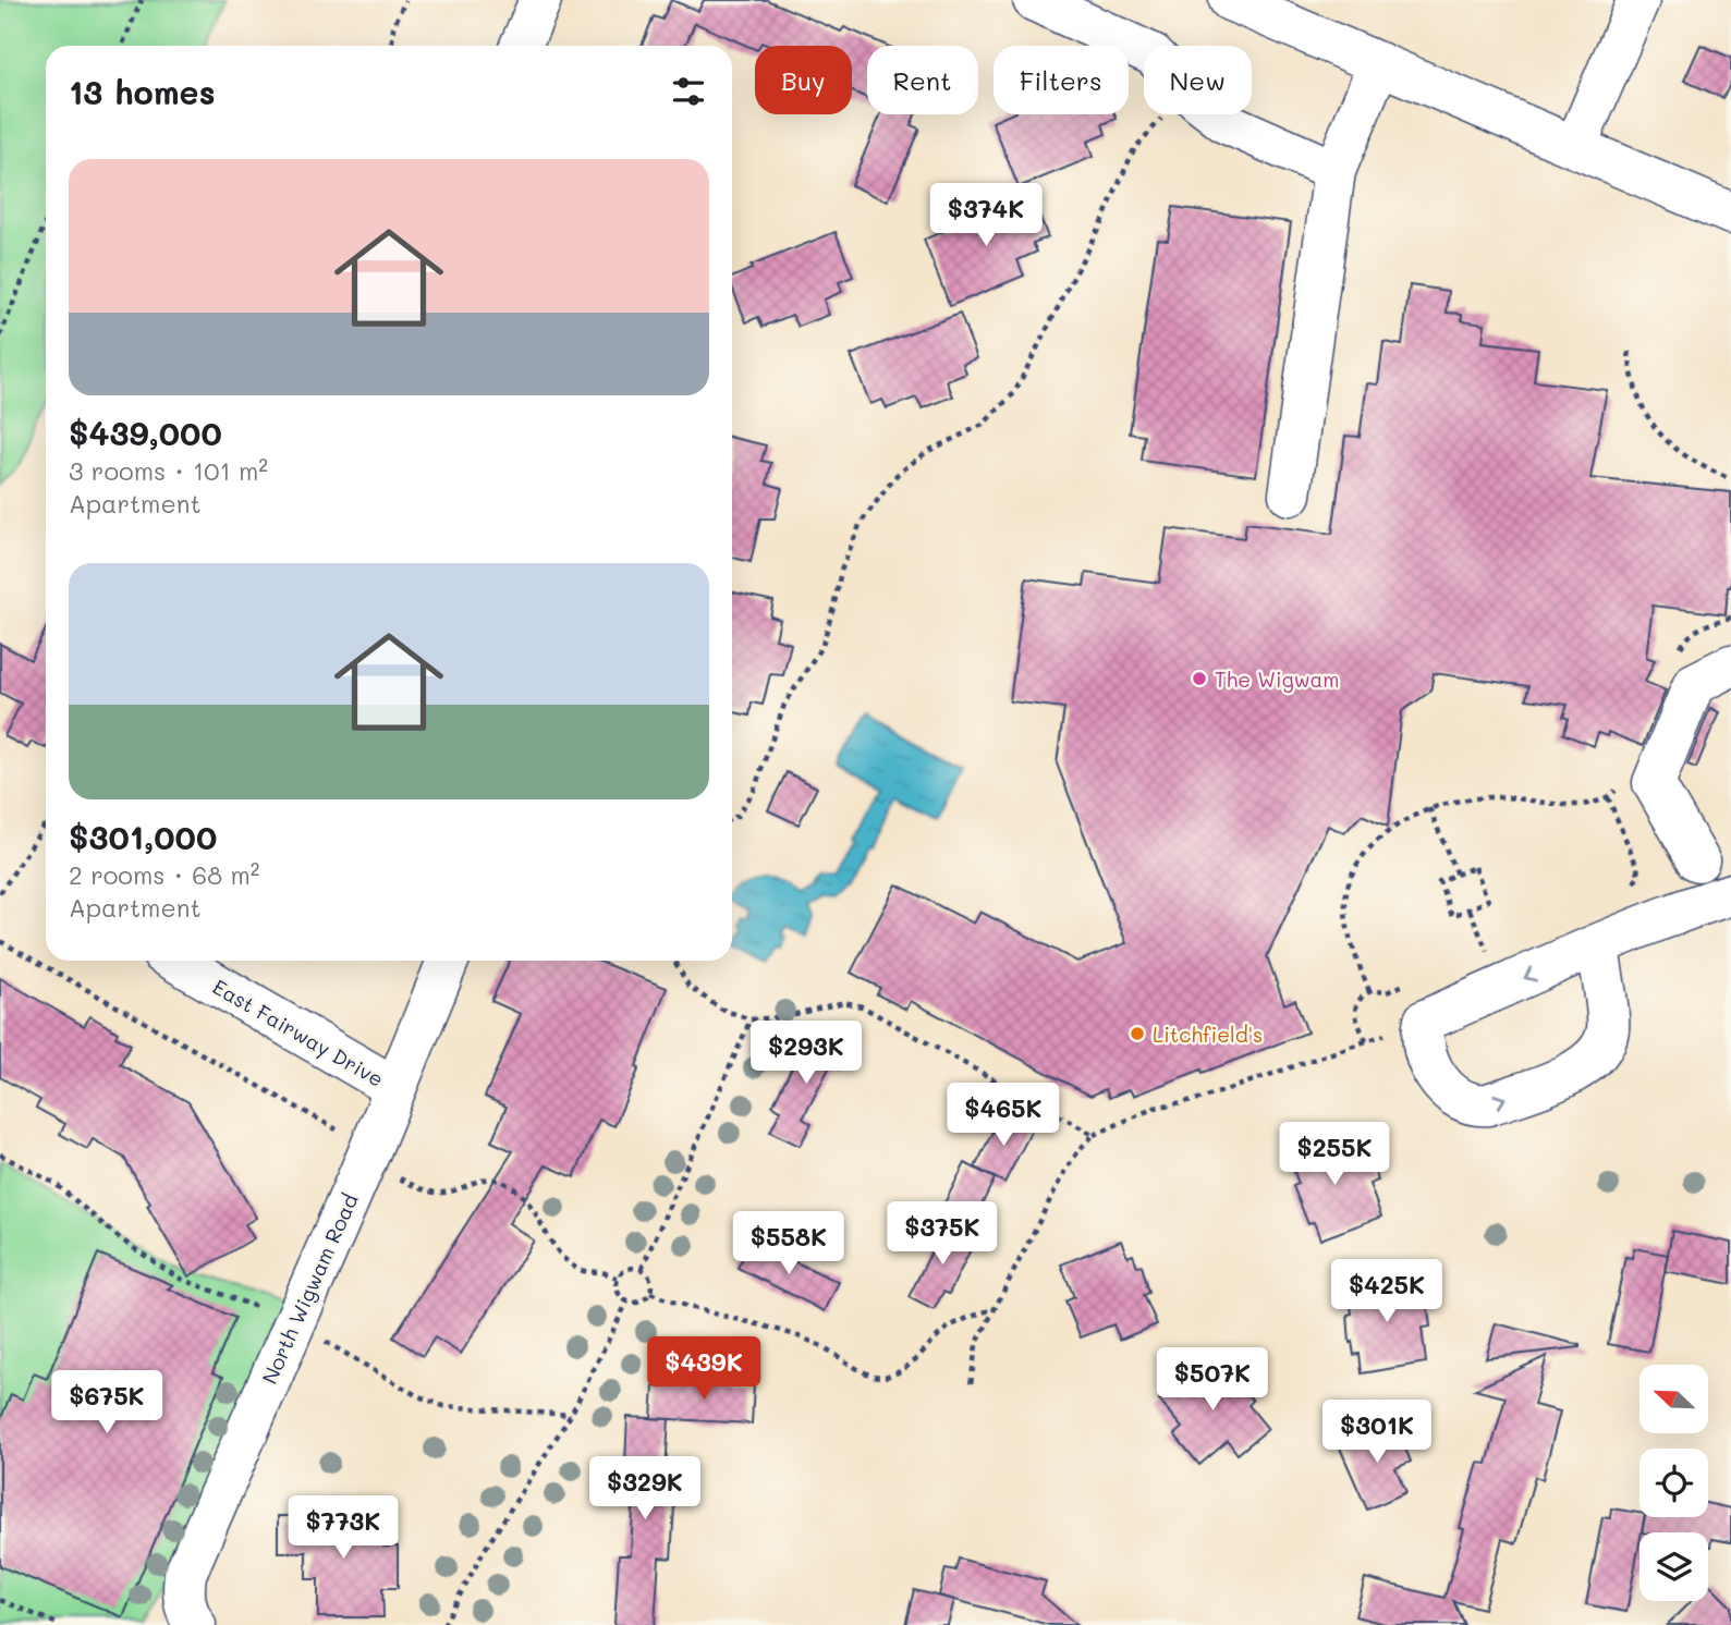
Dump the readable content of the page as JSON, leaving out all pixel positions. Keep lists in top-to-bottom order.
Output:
{
  "streets": {
    "street": ["East Fairway Drive", "North Wigwam Road"]
  },
  "crossings": [
    ["East Fairway Drive", "North Wigwam Road"]
  ],
  "places": ["The Wigwam", "Litchfield's"],
  "north": "top left",
  "page": {
    "chip": [
      "Buy",
      "Rent",
      "Filters",
      "New"
    ],
    "heading": "13 homes",
    "list": [
      {
        "name": "$439,000",
        "note": "3 rooms · 101 m² · Apartment"
      },
      {
        "name": "$301,000",
        "note": "2 rooms · 68 m² · Apartment"
      }
    ],
    "price": [
      "$374K",
      "$293K",
      "$465K",
      "$255K",
      "$375K",
      "$558K",
      "$425K",
      "$439K",
      "$507K",
      "$675K",
      "$301K",
      "$329K",
      "$773K"
    ]
  }
}
